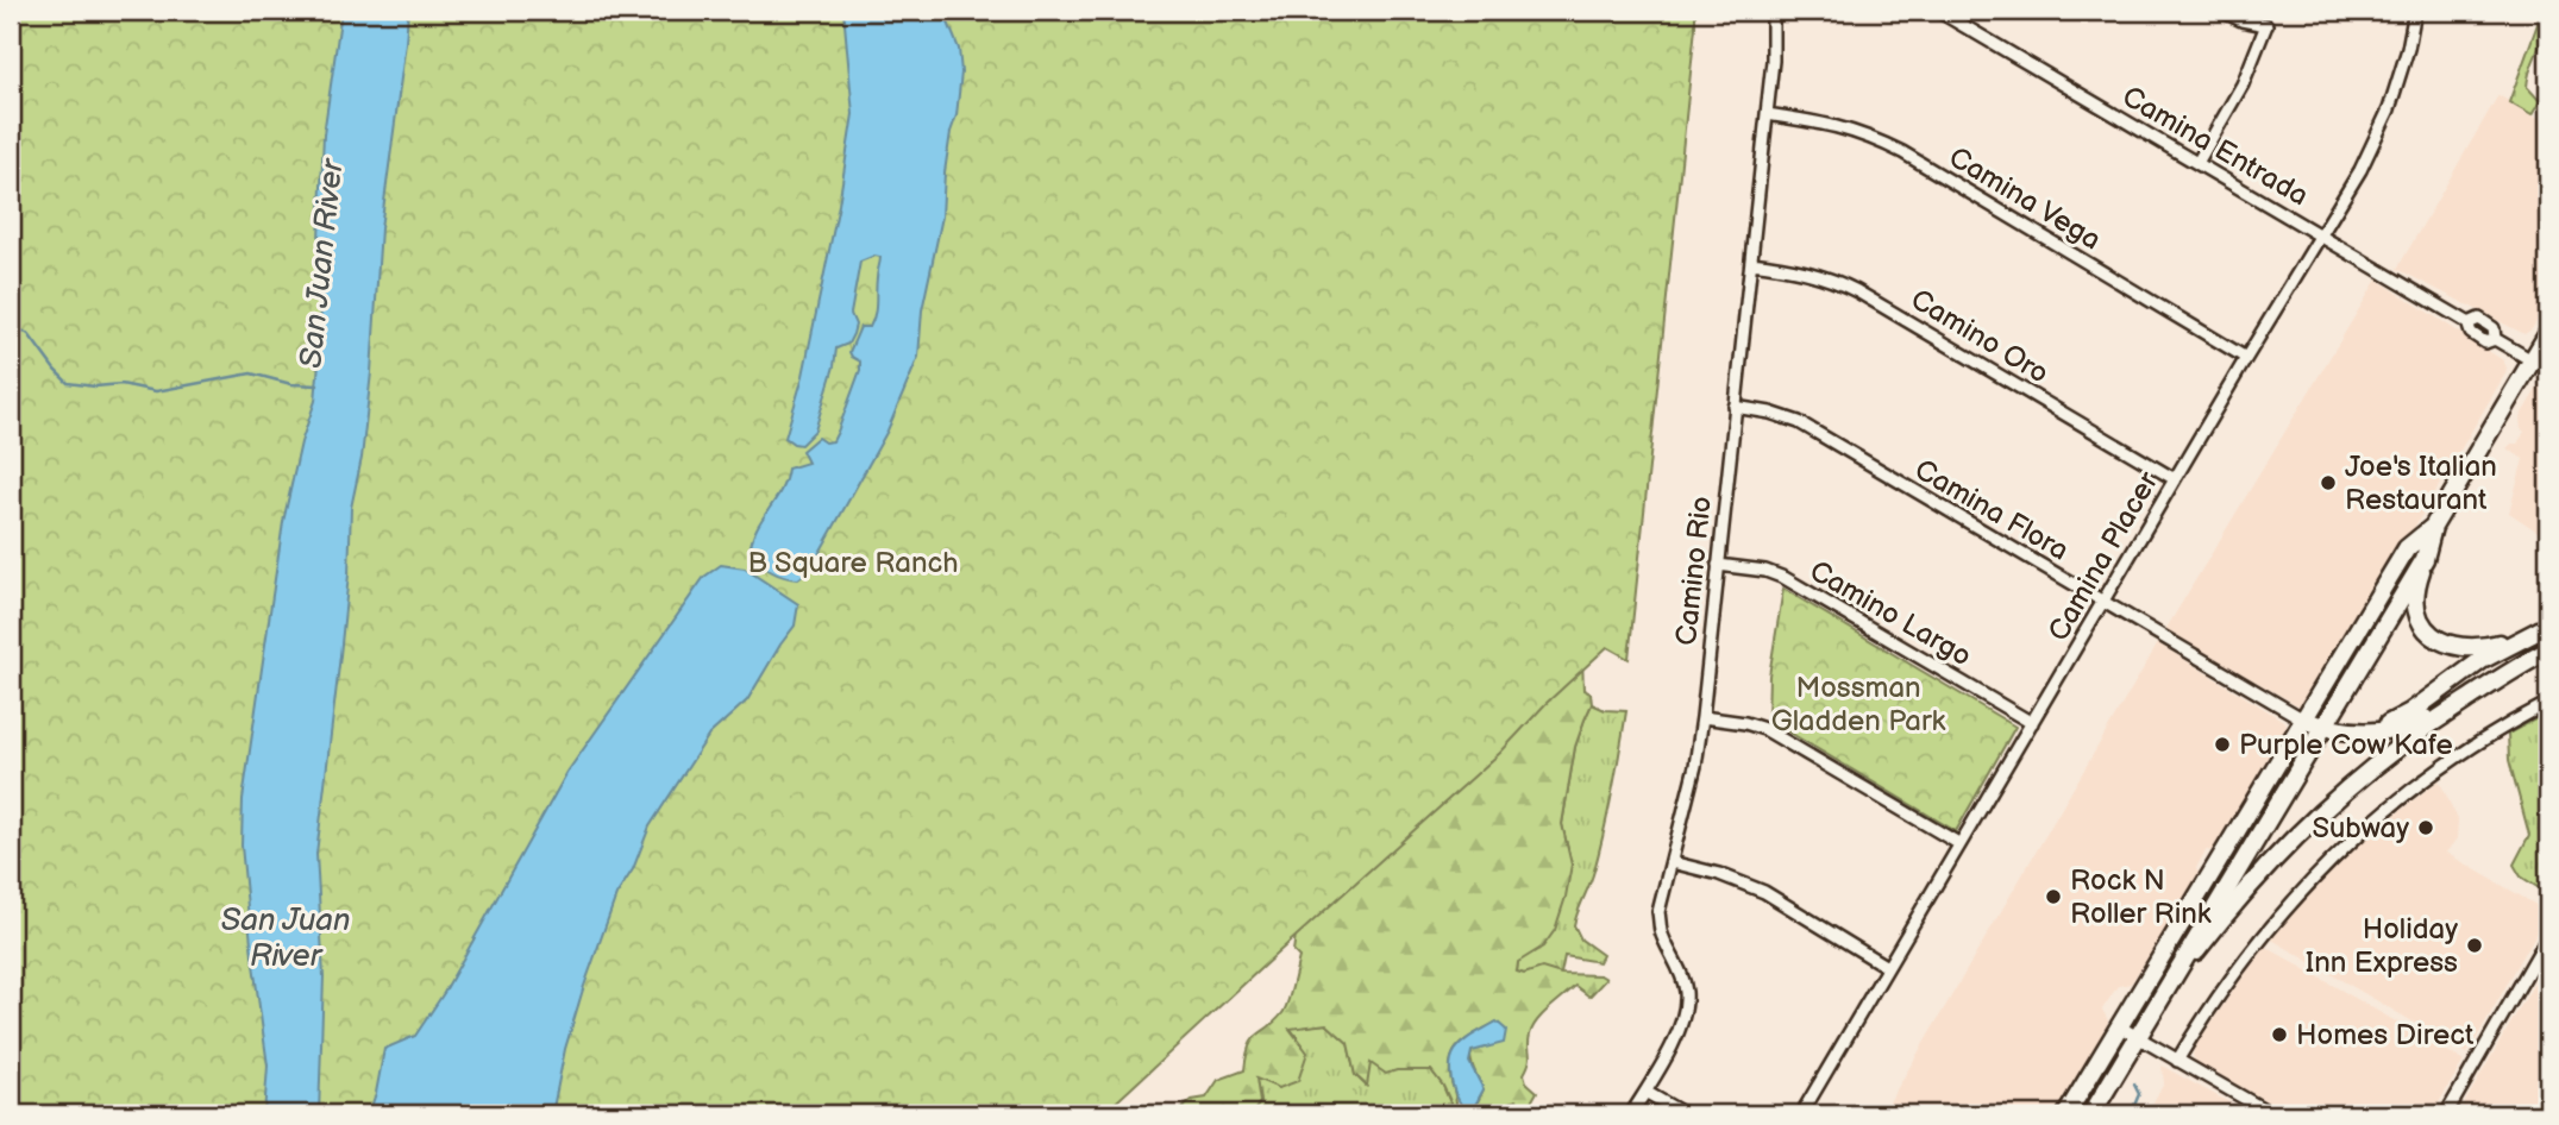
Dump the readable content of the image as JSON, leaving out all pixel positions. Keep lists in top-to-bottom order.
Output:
{
  "streets": {
    "street": [
      "Camina Entrada",
      "Camina Vega",
      "Camino Oro",
      "Camina Flora",
      "Camina Placer",
      "Camino Rio",
      "Camino Largo"
    ]
  },
  "crossings": [
    ["Camina Entrada", "Camina Placer"],
    ["Camina Vega", "Camina Placer"],
    ["Camina Vega", "Camino Rio"],
    ["Camino Oro", "Camina Placer"],
    ["Camino Oro", "Camino Rio"],
    ["Camina Flora", "Camina Placer"],
    ["Camina Flora", "Camino Rio"],
    ["Camina Placer", "Camino Largo"],
    ["Camino Rio", "Camino Largo"]
  ],
  "water": ["San Juan River"],
  "parks": ["B Square Ranch", "Mossman Gladden Park"],
  "places": [
    "Joe's Italian Restaurant",
    "Purple Cow Kafe",
    "Subway",
    "Rock N Roller Rink",
    "Holiday Inn Express",
    "Homes Direct"
  ]
}
